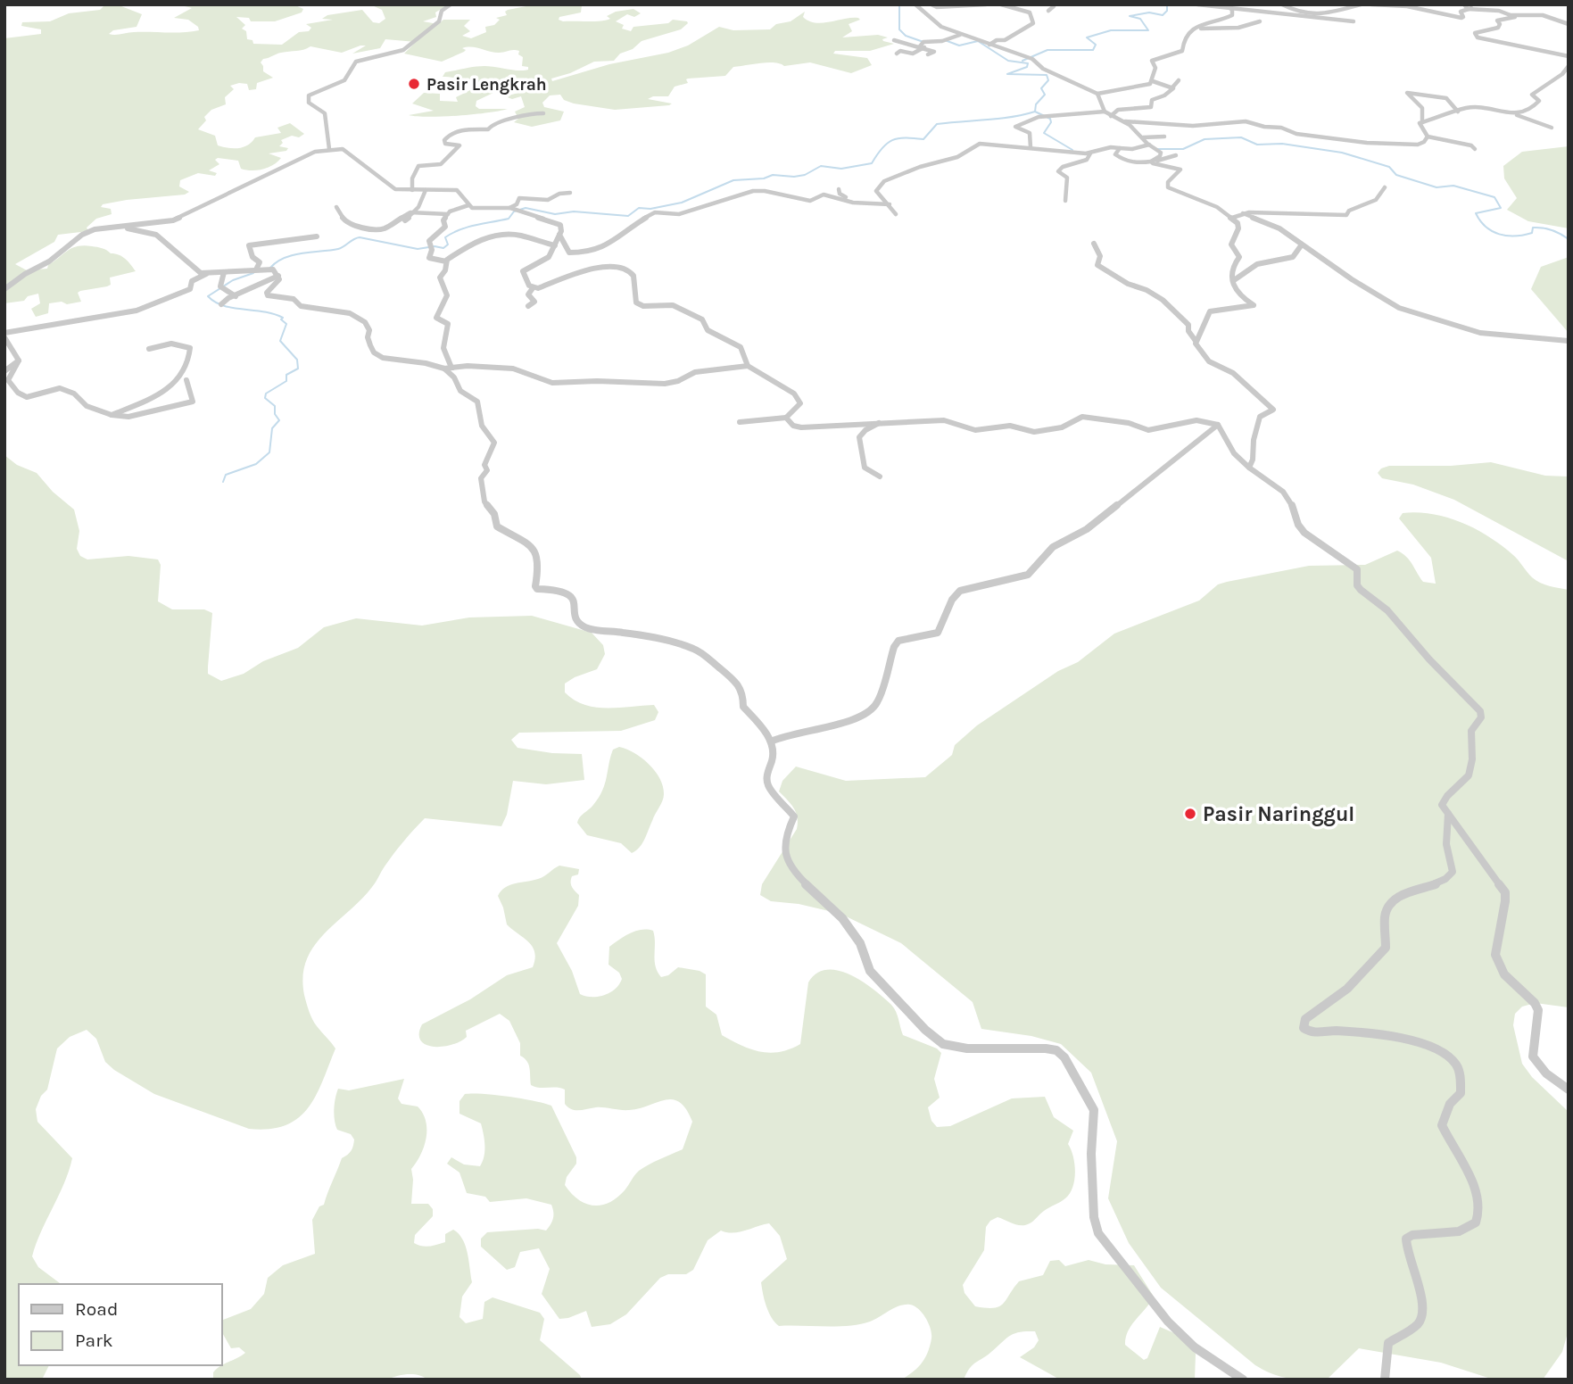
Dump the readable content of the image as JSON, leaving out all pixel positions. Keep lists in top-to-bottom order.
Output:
{
  "places": ["Pasir Lengkrah", "Pasir Naringgul"],
  "legend": ["Road", "Park"]
}
